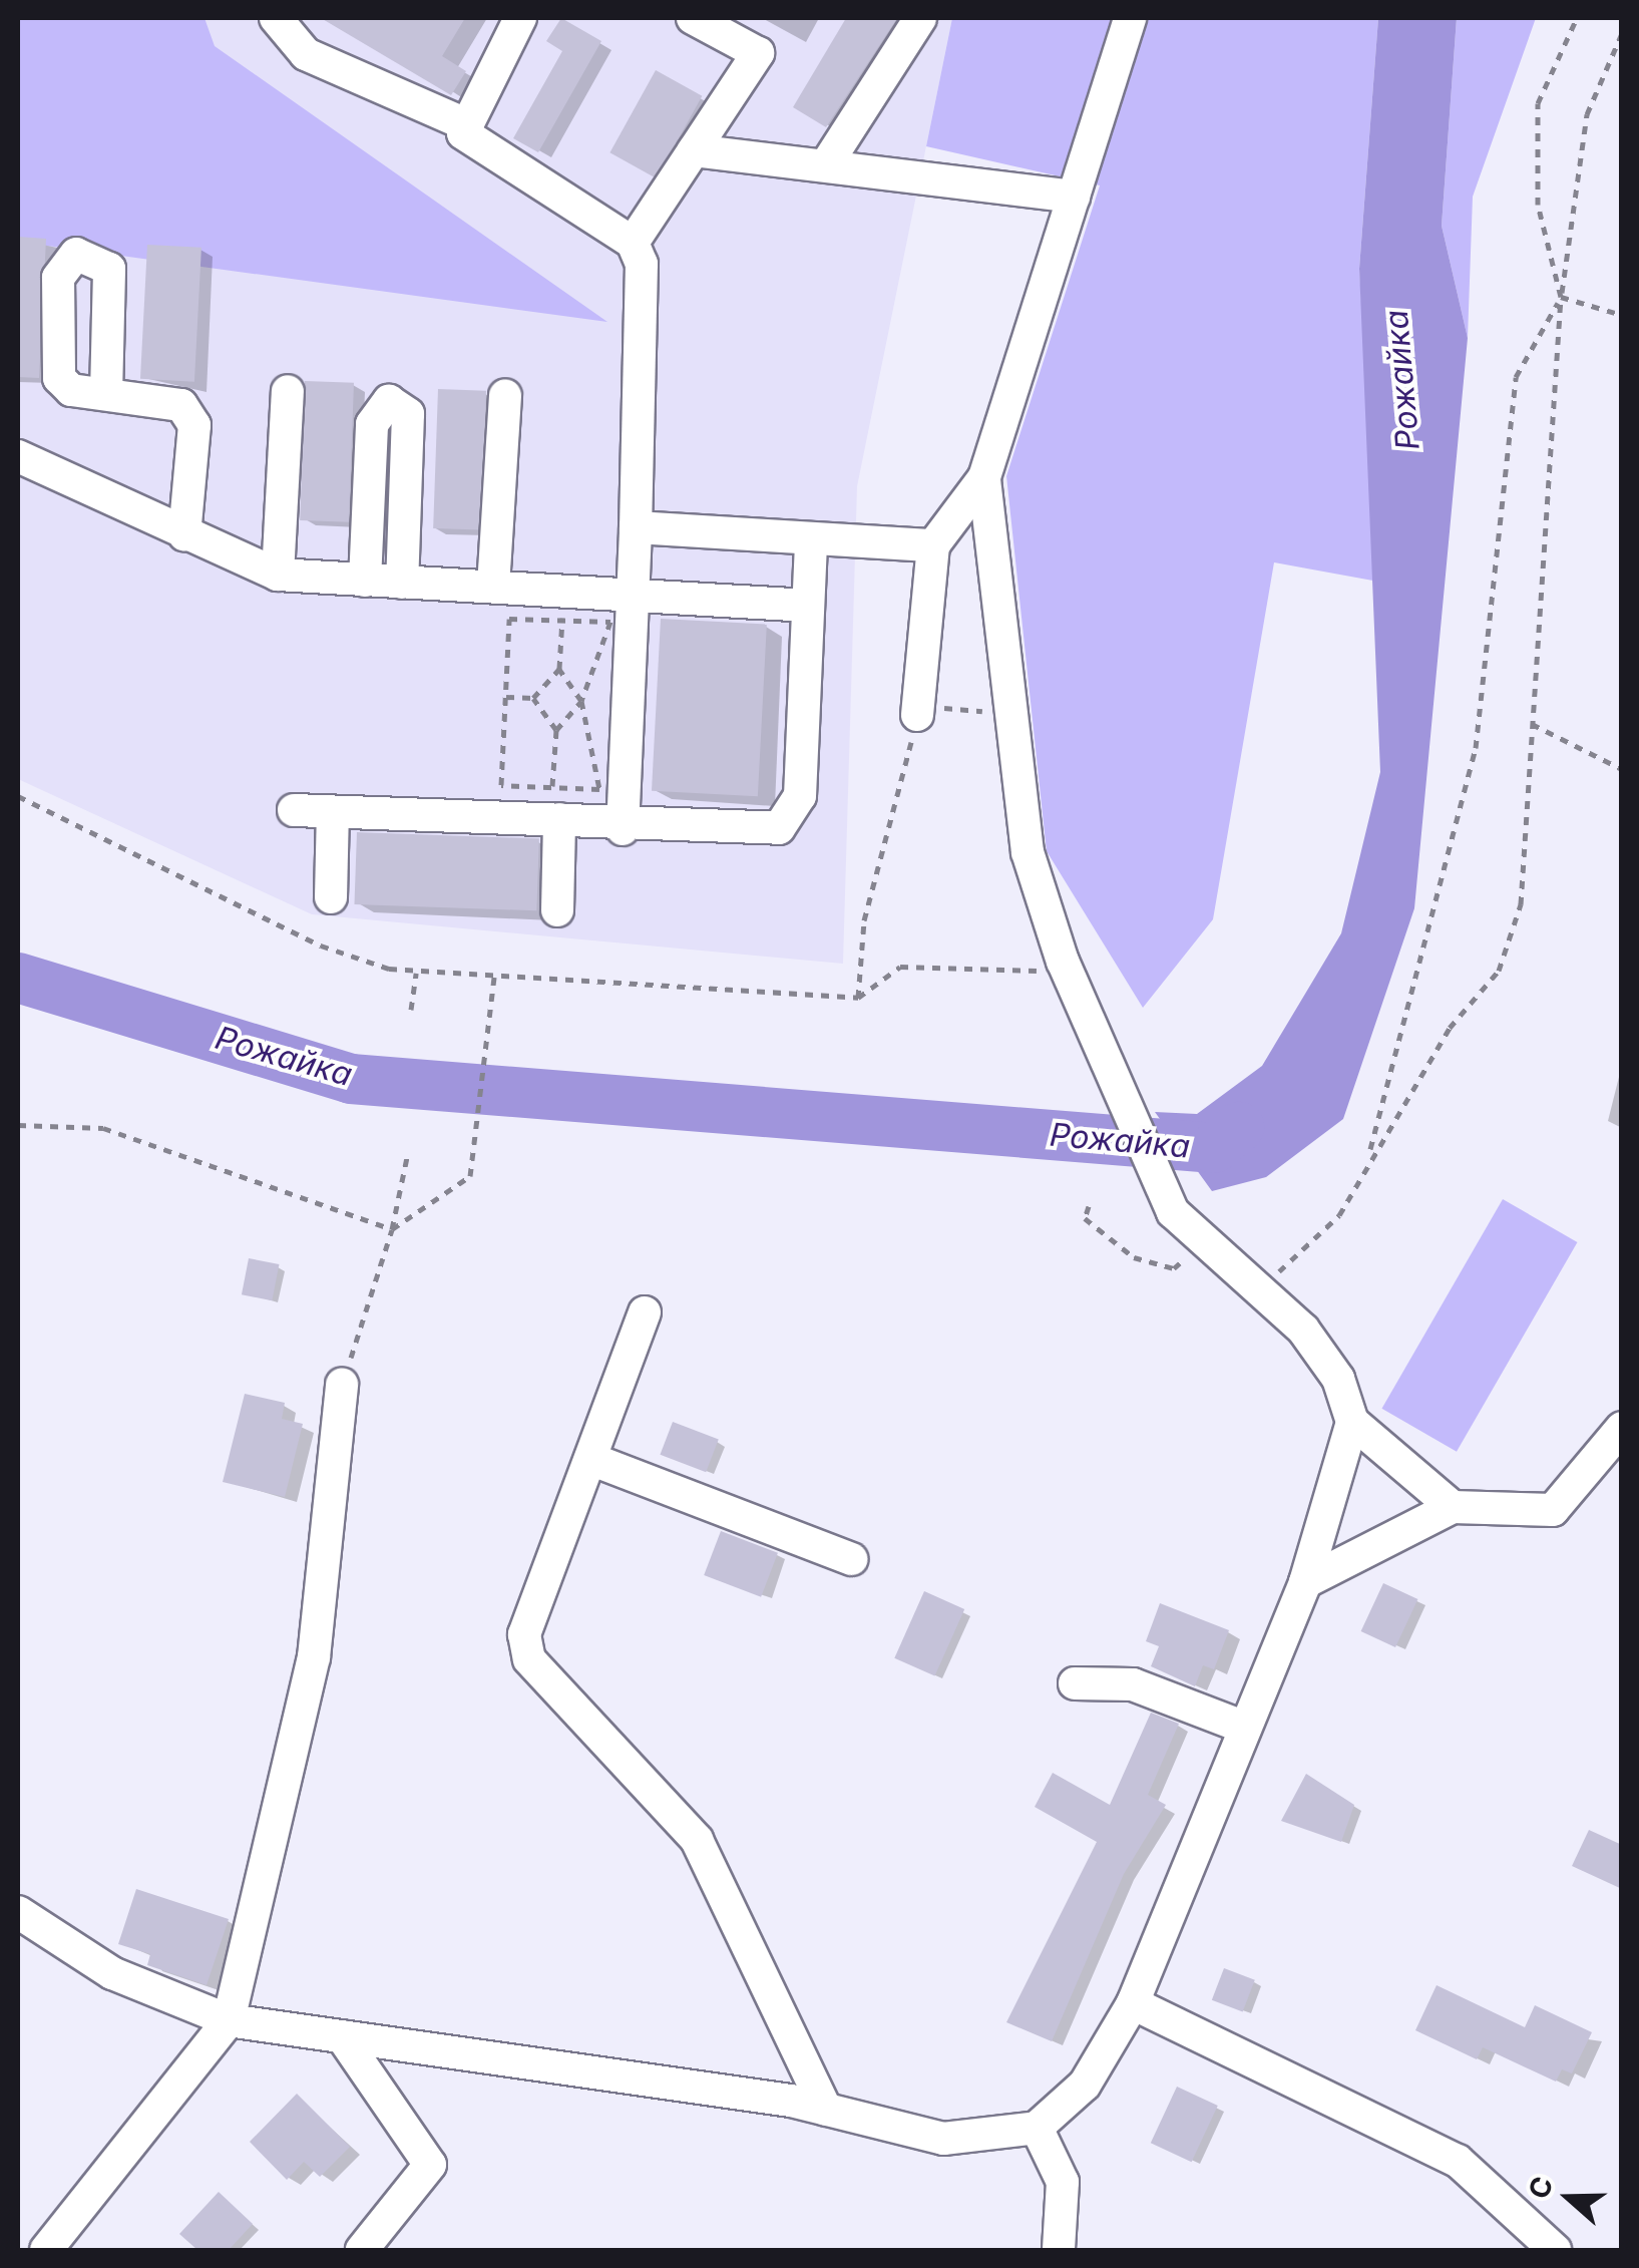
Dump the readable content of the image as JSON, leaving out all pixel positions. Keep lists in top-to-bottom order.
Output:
{
  "water": ["Рожайка"],
  "north": "left"
}
